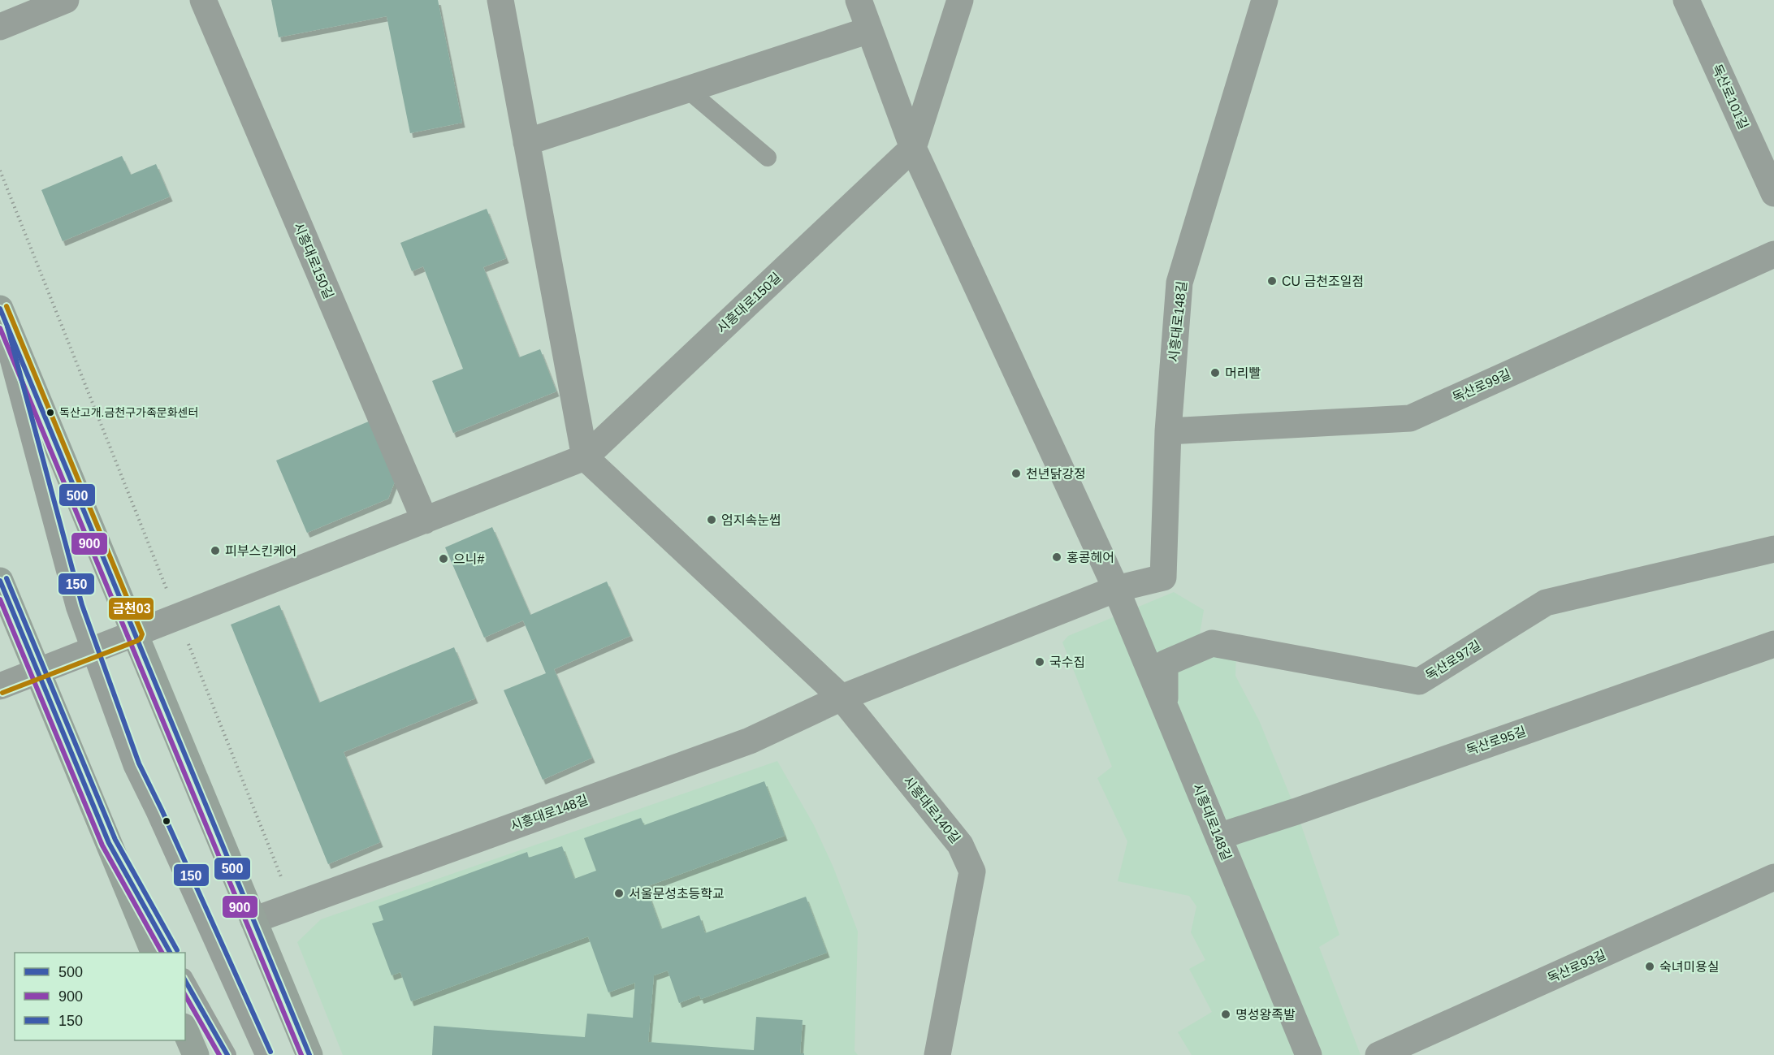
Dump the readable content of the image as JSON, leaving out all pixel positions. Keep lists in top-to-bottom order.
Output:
{
  "streets": {
    "street": [
      "독산로101길",
      "시흥대로150길",
      "시흥대로148길",
      "독산로99길",
      "독산로97길",
      "독산로95길",
      "시흥대로140길",
      "독산로93길"
    ]
  },
  "crossings": [
    ["시흥대로150길", "시흥대로148길"],
    ["시흥대로148길", "독산로99길"],
    ["시흥대로148길", "독산로97길"],
    ["시흥대로148길", "독산로95길"],
    ["시흥대로148길", "시흥대로140길"]
  ],
  "places": [
    "CU 금천조일점",
    "머리빨",
    "독산고개.금천구가족문화센터",
    "천년닭강정",
    "엄지속눈썹",
    "피부스킨케어",
    "홍콩헤어",
    "으니#",
    "국수집",
    "서울문성초등학교",
    "숙녀미용실",
    "명성왕족발"
  ],
  "lines": [
    "transit line 금천03",
    "transit line 500",
    "transit line 150",
    "transit line 900"
  ],
  "legend": ["500", "900", "150"]
}
